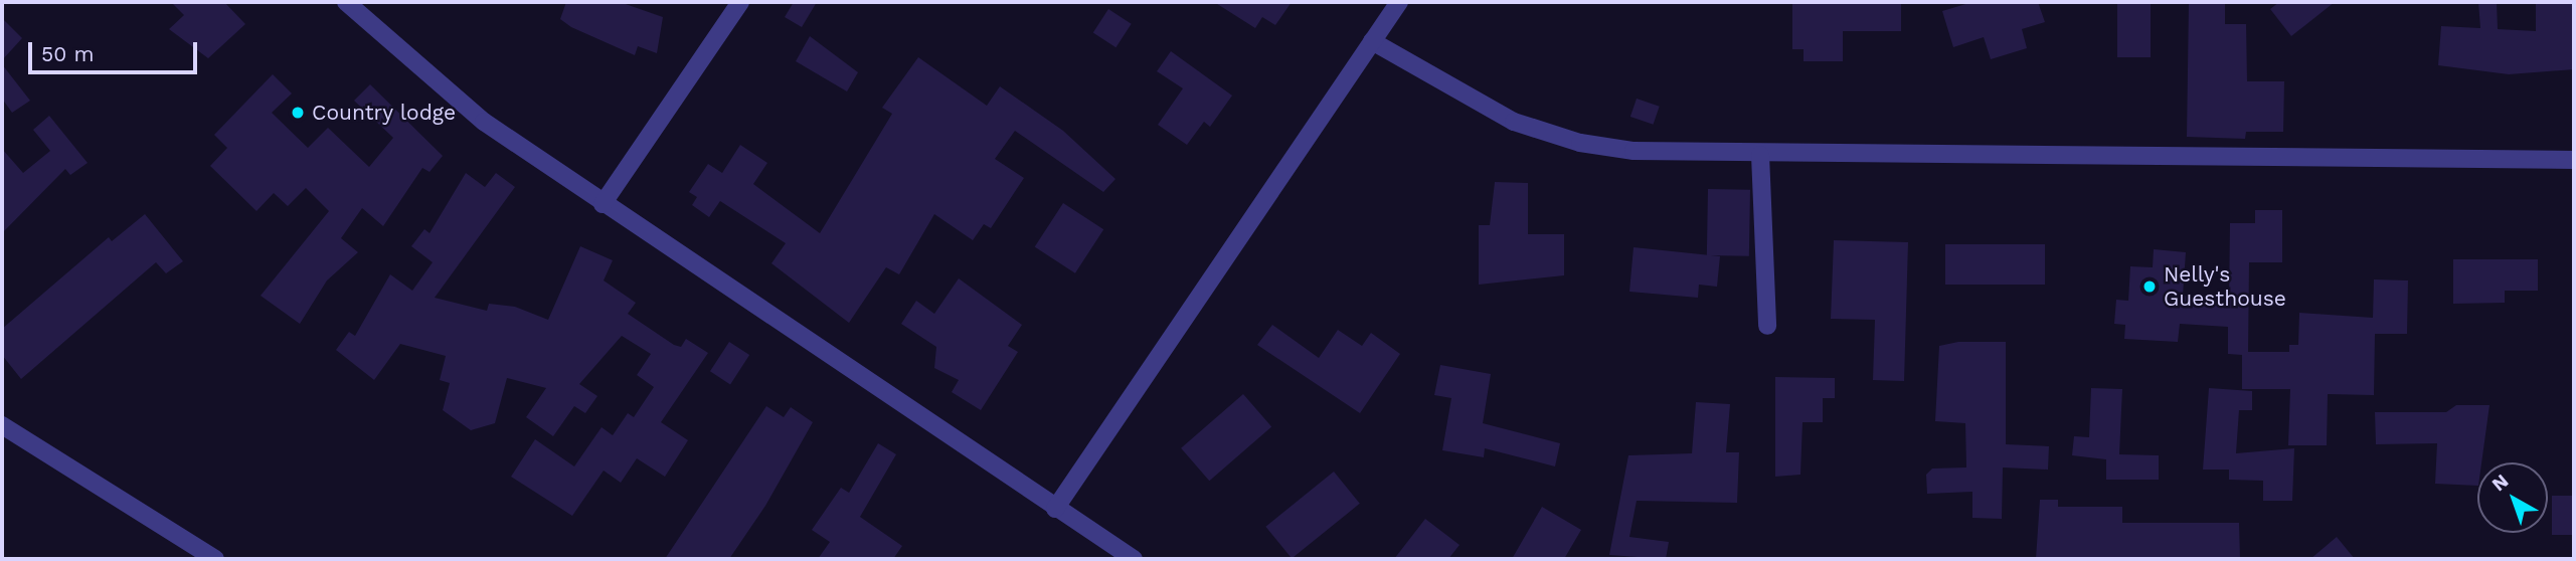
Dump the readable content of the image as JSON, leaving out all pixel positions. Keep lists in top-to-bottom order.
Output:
{
  "places": ["Country lodge", "Nelly's Guesthouse"],
  "scale_bar": "50 m",
  "north": "top left"
}
